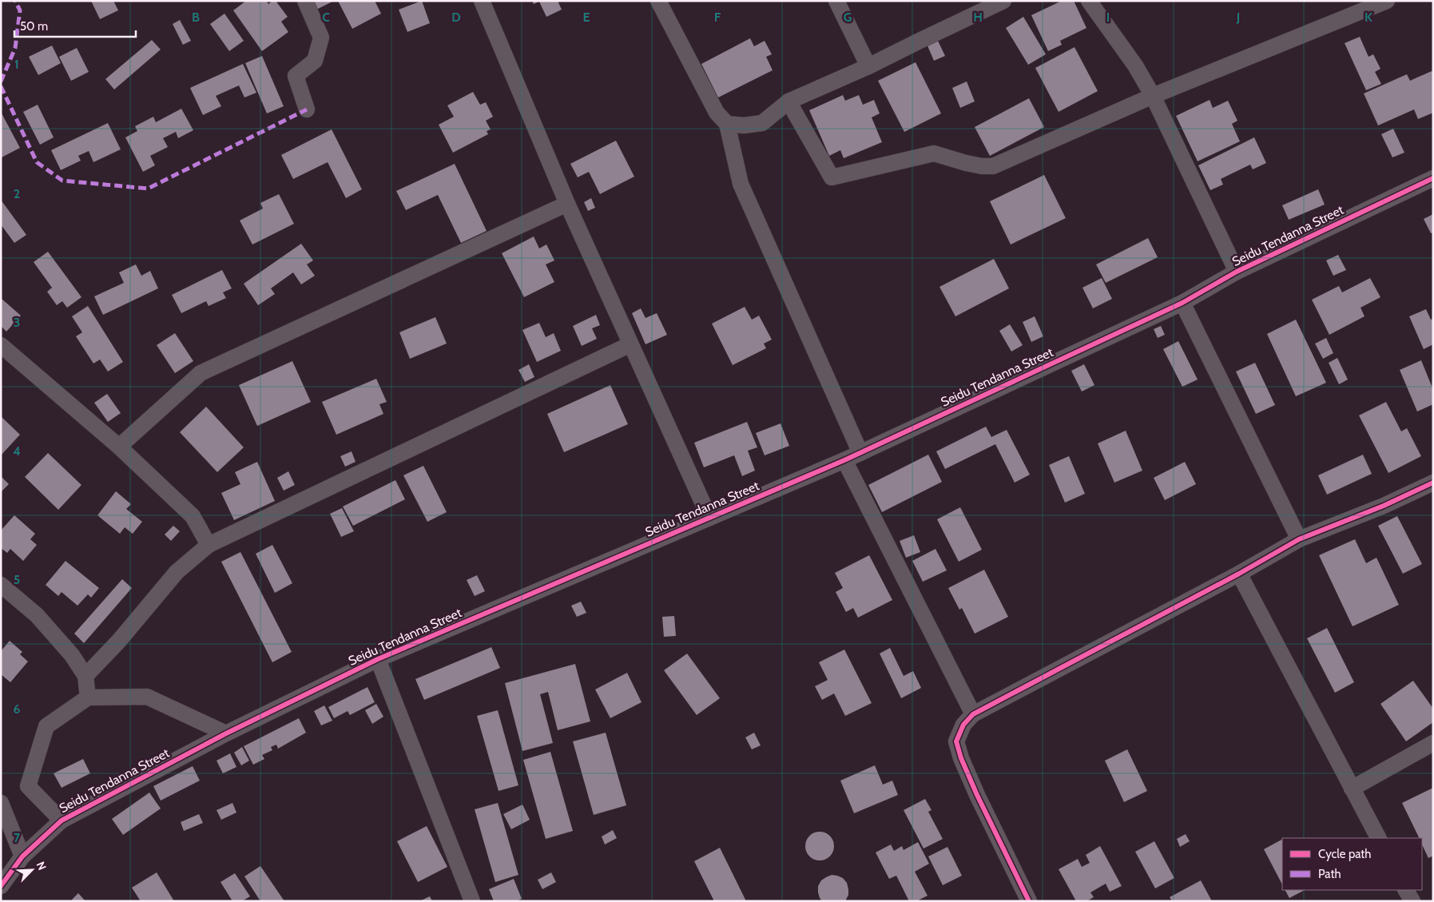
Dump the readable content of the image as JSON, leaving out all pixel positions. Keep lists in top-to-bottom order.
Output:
{
  "streets": {
    "street": ["Seidu Tendanna Street"]
  },
  "legend": ["Cycle path", "Path"],
  "scale_bar": "50 m",
  "north": "top right",
  "grid": {
    "columns": [
      "B",
      "C",
      "D",
      "E",
      "F",
      "G",
      "H",
      "I",
      "J",
      "K"
    ],
    "rows": [
      "1",
      "2",
      "3",
      "4",
      "5",
      "6",
      "7"
    ]
  }
}
